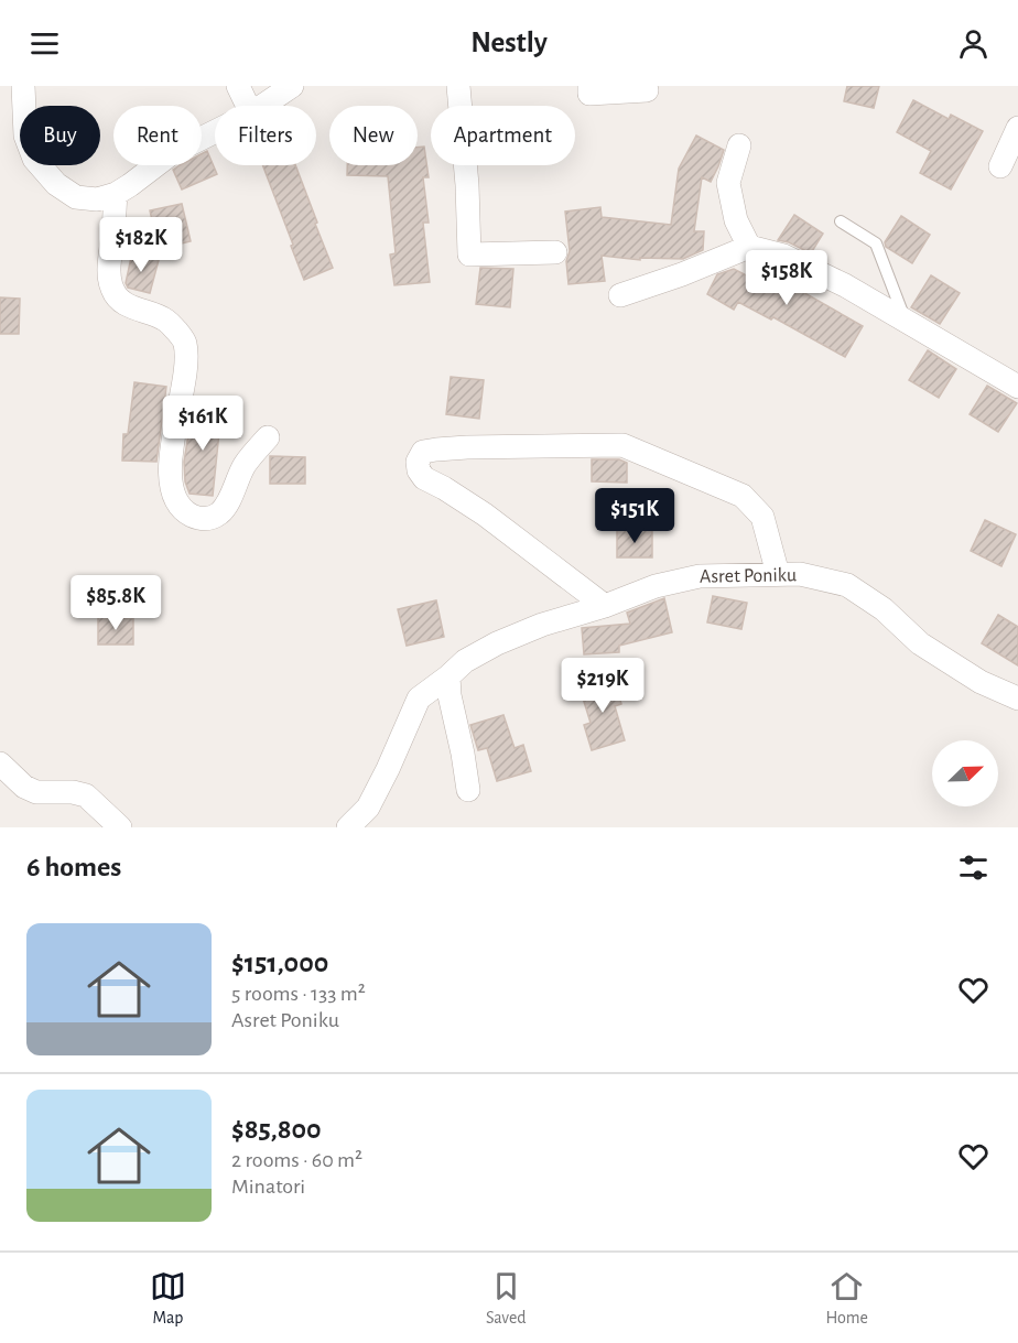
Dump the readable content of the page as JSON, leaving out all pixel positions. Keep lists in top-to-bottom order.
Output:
{
  "streets": {
    "street": ["Asret Poniku"]
  },
  "north": "top right",
  "page": {
    "header": "Nestly",
    "chip": [
      "Buy",
      "Rent",
      "Filters",
      "New",
      "Apartment"
    ],
    "price": [
      "$182K",
      "$158K",
      "$161K",
      "$151K",
      "$85.8K",
      "$219K"
    ],
    "heading": "6 homes",
    "list": [
      {
        "name": "$151,000",
        "note": "5 rooms · 133 m² · Asret Poniku"
      },
      {
        "name": "$85,800",
        "note": "2 rooms · 60 m² · Minatori"
      }
    ],
    "tabs": ["Map", "Saved", "Home"]
  }
}
